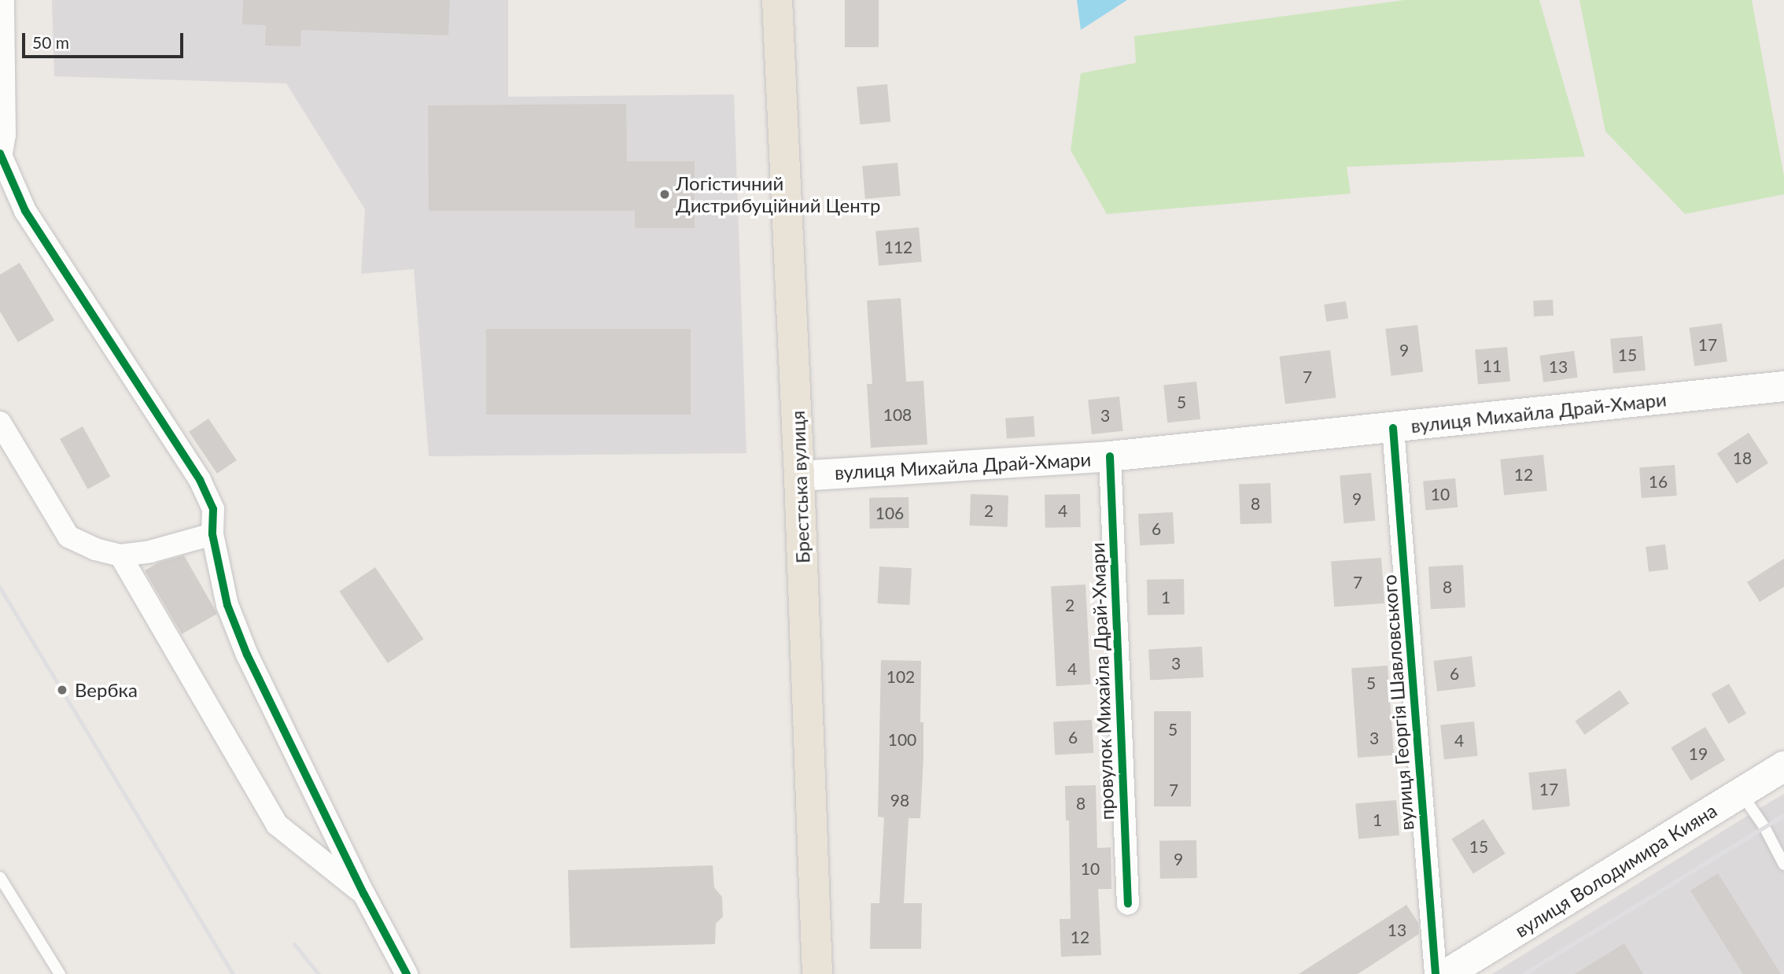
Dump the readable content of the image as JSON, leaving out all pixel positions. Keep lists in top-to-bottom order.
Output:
{
  "streets": {
    "highway": ["Брестська вулиця"],
    "main road": ["вулиця Михайла Драй-Хмари", "вулиця Володимира Кияна"],
    "street": ["провулок Михайла Драй-Хмари", "вулиця Георгія Шавловського"]
  },
  "crossings": [
    ["вулиця Михайла Драй-Хмари", "Брестська вулиця"],
    ["вулиця Михайла Драй-Хмари", "провулок Михайла Драй-Хмари"],
    ["вулиця Михайла Драй-Хмари", "вулиця Георгія Шавловського"]
  ],
  "places": ["Логістичний Дистрибуційний Центр", "Вербка"],
  "house_numbers": [
    "112",
    "17",
    "9",
    "15",
    "11",
    "13",
    "7",
    "5",
    "108",
    "3",
    "18",
    "12",
    "16",
    "10",
    "9",
    "8",
    "2",
    "4",
    "106",
    "6",
    "7",
    "8",
    "1",
    "2",
    "3",
    "4",
    "6",
    "102",
    "5",
    "5",
    "6",
    "3",
    "100",
    "4",
    "19",
    "17",
    "7",
    "98",
    "8",
    "1",
    "15",
    "9",
    "10",
    "13",
    "12"
  ],
  "scale_bar": "50 m"
}
